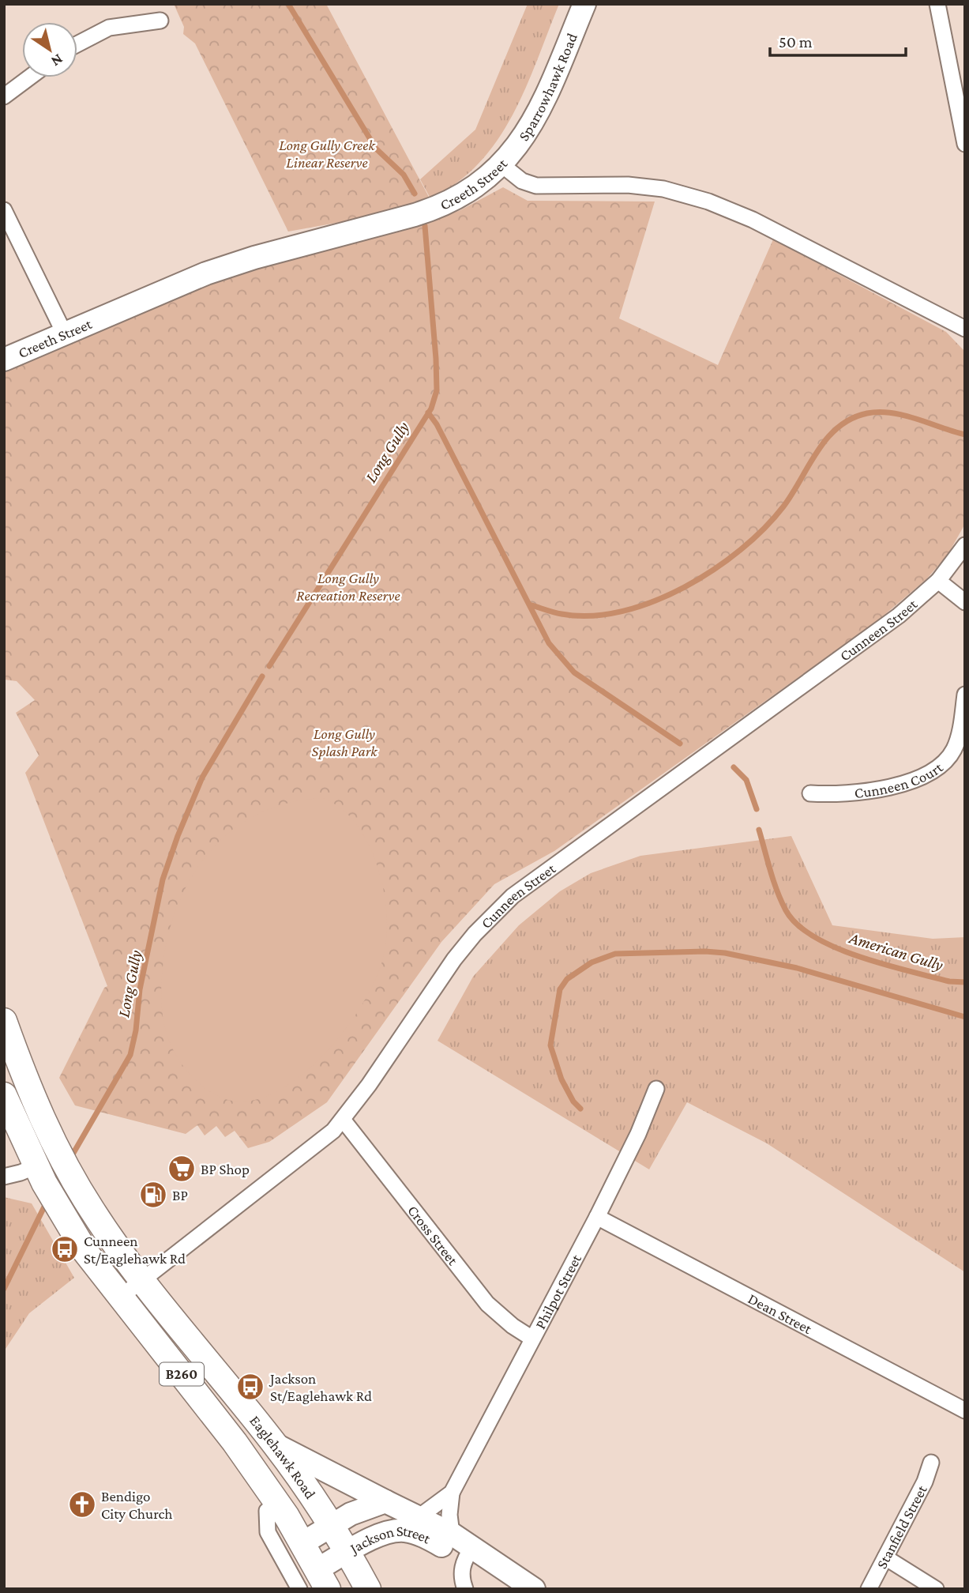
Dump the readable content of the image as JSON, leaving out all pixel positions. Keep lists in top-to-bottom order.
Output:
{
  "streets": {
    "main road": [
      "Sparrowhawk Road",
      "Creeth Street",
      "B260",
      "Eaglehawk Road",
      "Jackson Street"
    ],
    "street": [
      "Cunneen Street",
      "Cunneen Court",
      "Cross Street",
      "Philpot Street",
      "Dean Street",
      "Stanfield Street"
    ]
  },
  "crossings": [
    ["Sparrowhawk Road", "Creeth Street"],
    ["Cunneen Street", "Cross Street"],
    ["Cunneen Street", "Eaglehawk Road"],
    ["Cross Street", "Philpot Street"],
    ["Philpot Street", "Dean Street"],
    ["Philpot Street", "Jackson Street"],
    ["Eaglehawk Road", "Jackson Street"]
  ],
  "water": ["Long Gully", "American Gully"],
  "parks": ["Long Gully Creek Linear Reserve", "Long Gully Recreation Reserve", "Long Gully Splash Park"],
  "places": {
    "supermarket": ["BP Shop"],
    "fuel station": ["BP"],
    "bus stop": ["Cunneen St/Eaglehawk Rd", "Jackson St/Eaglehawk Rd"],
    "church": ["Bendigo City Church"]
  },
  "scale_bar": "50 m",
  "north": "bottom right"
}
